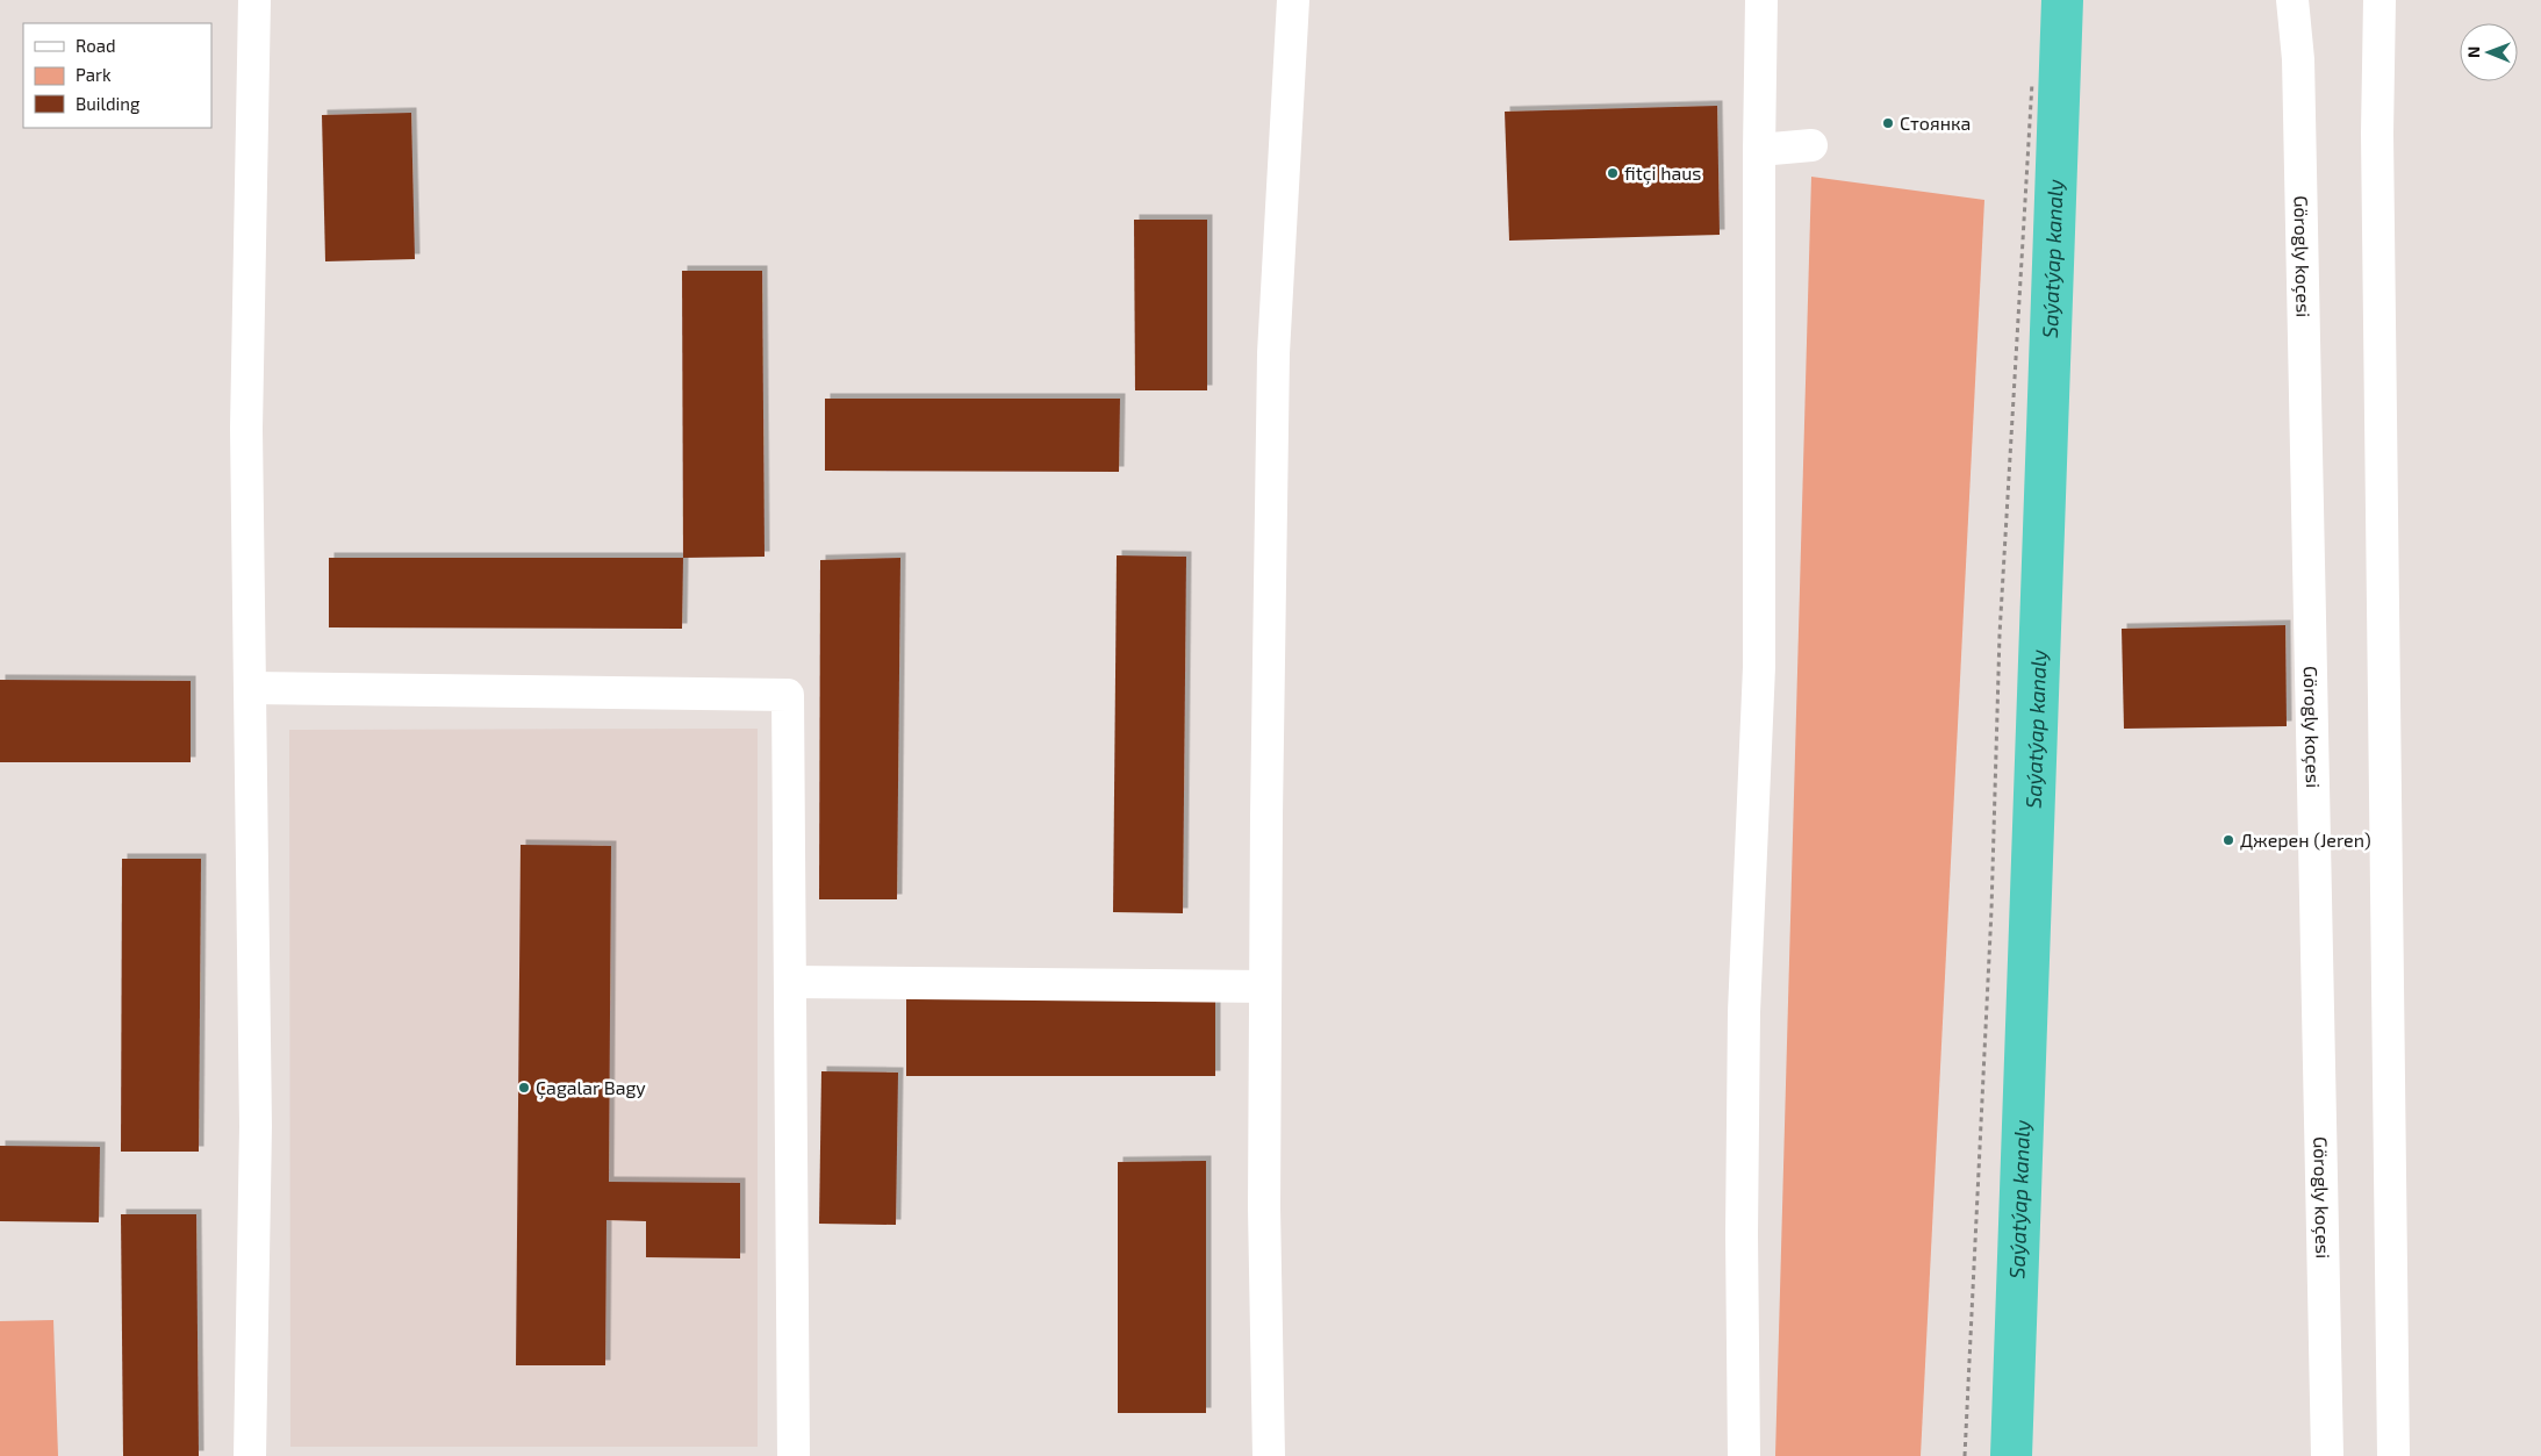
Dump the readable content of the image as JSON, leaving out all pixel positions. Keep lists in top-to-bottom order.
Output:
{
  "streets": {
    "street": ["Görogly koçesi"]
  },
  "water": ["Saýatýap kanaly"],
  "places": [
    "Стоянка",
    "fitçi haus",
    "Джерен (Jeren)",
    "Çagalar Bagy"
  ],
  "legend": ["Road", "Park", "Building"],
  "north": "left"
}
